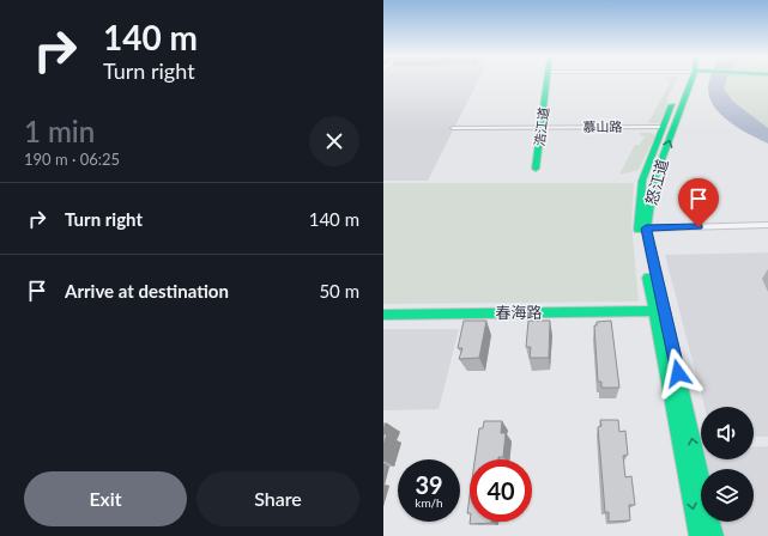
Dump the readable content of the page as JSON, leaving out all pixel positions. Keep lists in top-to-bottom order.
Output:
{
  "streets": {
    "street": [
      "浩江道",
      "慕山路",
      "怒江道",
      "春海路"
    ]
  },
  "crossings": [
    ["浩江道", "慕山路"],
    ["慕山路", "怒江道"],
    ["怒江道", "春海路"]
  ],
  "page": {
    "turn": ["140 m", "Turn right"],
    "heading": ["1 min", "190 m · 06:25"],
    "list": [
      {
        "name": "Turn right",
        "value": "140 m"
      },
      {
        "name": "Arrive at destination",
        "value": "50 m"
      }
    ],
    "speed": "39 km/h",
    "limit": "40",
    "buttons": ["Exit", "Share"]
  }
}
